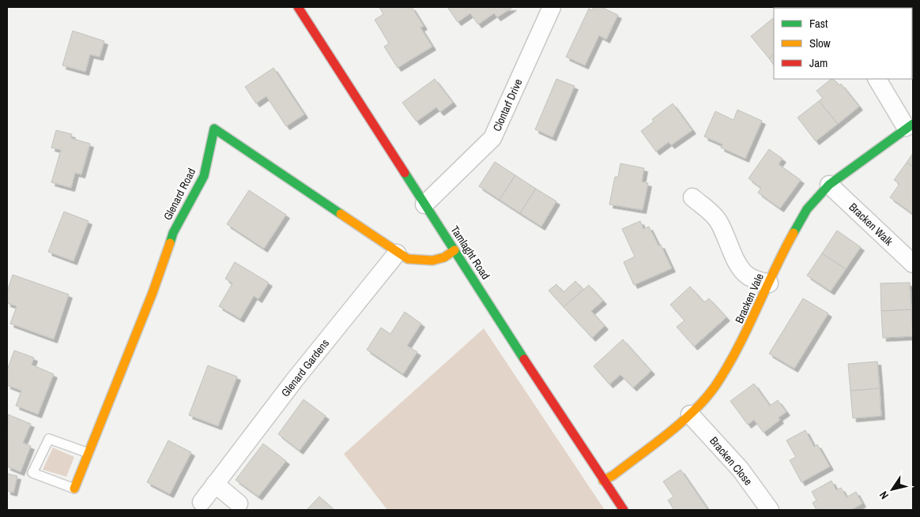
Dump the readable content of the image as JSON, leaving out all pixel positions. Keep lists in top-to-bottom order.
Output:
{
  "streets": {
    "street": [
      "Clontarf Drive",
      "Glenard Road",
      "Bracken Walk",
      "Tamlaght Road",
      "Bracken Vale",
      "Glenard Gardens",
      "Bracken Close"
    ]
  },
  "crossings": [
    ["Clontarf Drive", "Tamlaght Road"],
    ["Glenard Road", "Tamlaght Road"],
    ["Glenard Road", "Glenard Gardens"],
    ["Bracken Walk", "Bracken Vale"],
    ["Tamlaght Road", "Bracken Vale"],
    ["Bracken Vale", "Bracken Close"]
  ],
  "legend": ["Fast", "Slow", "Jam"],
  "north": "bottom left"
}
